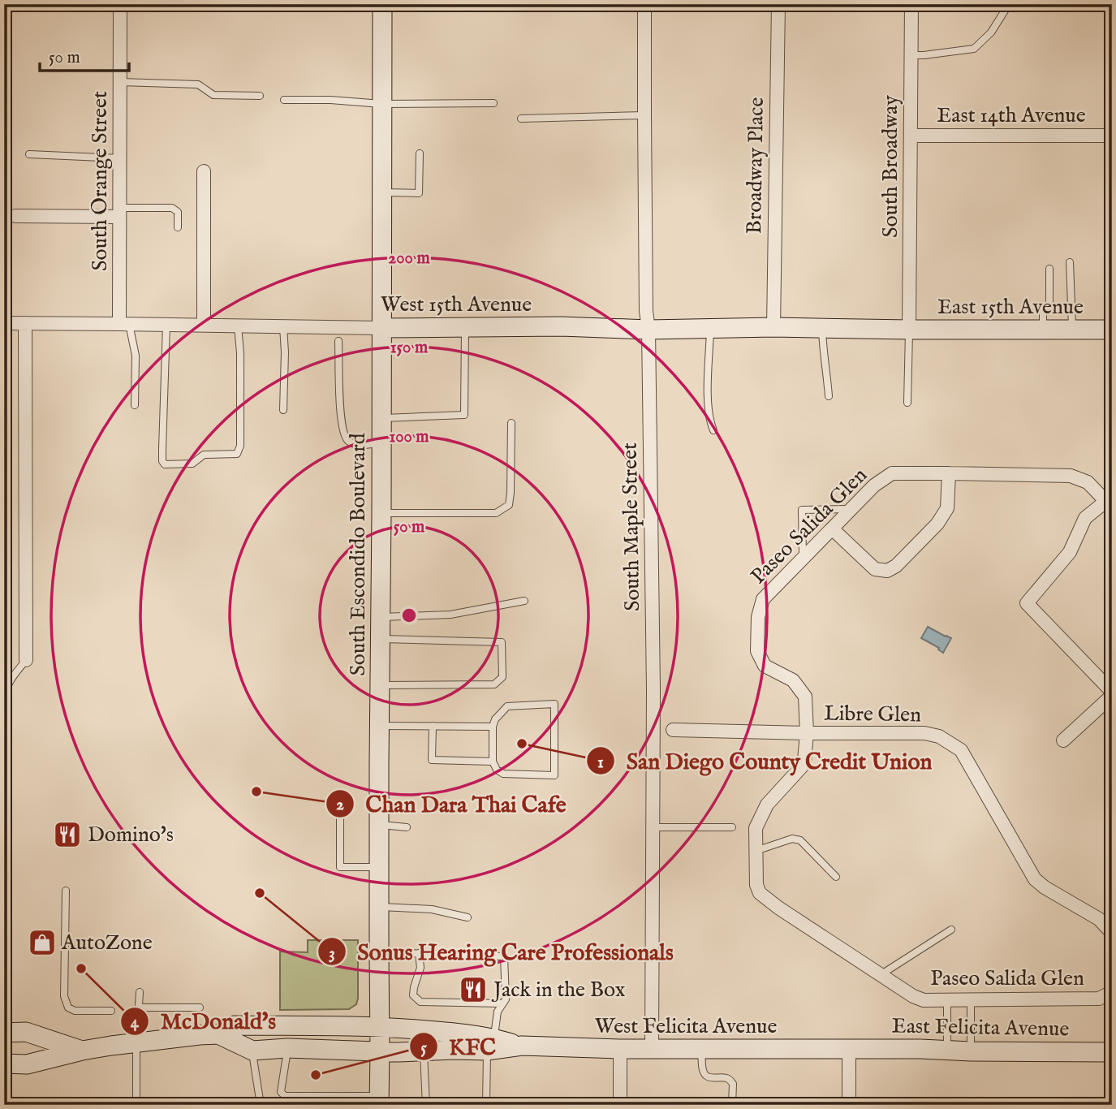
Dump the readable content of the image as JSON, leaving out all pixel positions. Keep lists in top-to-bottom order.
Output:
{
  "streets": {
    "main road": [
      "West 15th Avenue",
      "East 15th Avenue",
      "South Escondido Boulevard",
      "West Felicita Avenue",
      "East Felicita Avenue"
    ],
    "street": [
      "East 14th Avenue",
      "Broadway Place",
      "South Broadway",
      "South Orange Street",
      "Paseo Salida Glen",
      "South Maple Street",
      "Libre Glen"
    ]
  },
  "crossings": [
    ["East 14th Avenue", "South Broadway"],
    ["Broadway Place", "West 15th Avenue"],
    ["South Broadway", "West 15th Avenue"],
    ["South Broadway", "East 15th Avenue"],
    ["South Orange Street", "West 15th Avenue"],
    ["West 15th Avenue", "East 15th Avenue"],
    ["West 15th Avenue", "South Maple Street"],
    ["West 15th Avenue", "South Escondido Boulevard"],
    ["Paseo Salida Glen", "Libre Glen"],
    ["South Maple Street", "West Felicita Avenue"],
    ["South Escondido Boulevard", "West Felicita Avenue"],
    ["West Felicita Avenue", "East Felicita Avenue"]
  ],
  "places": {
    "other": [
      "San Diego County Credit Union",
      "Chan Dara Thai Cafe",
      "Sonus Hearing Care Professionals",
      "McDonald's",
      "KFC"
    ],
    "restaurant": ["Domino's", "Jack in the Box"],
    "shop": ["AutoZone"]
  },
  "scale_bar": "50 m",
  "rings": [
    "200 m",
    "150 m",
    "100 m",
    "50 m"
  ]
}
